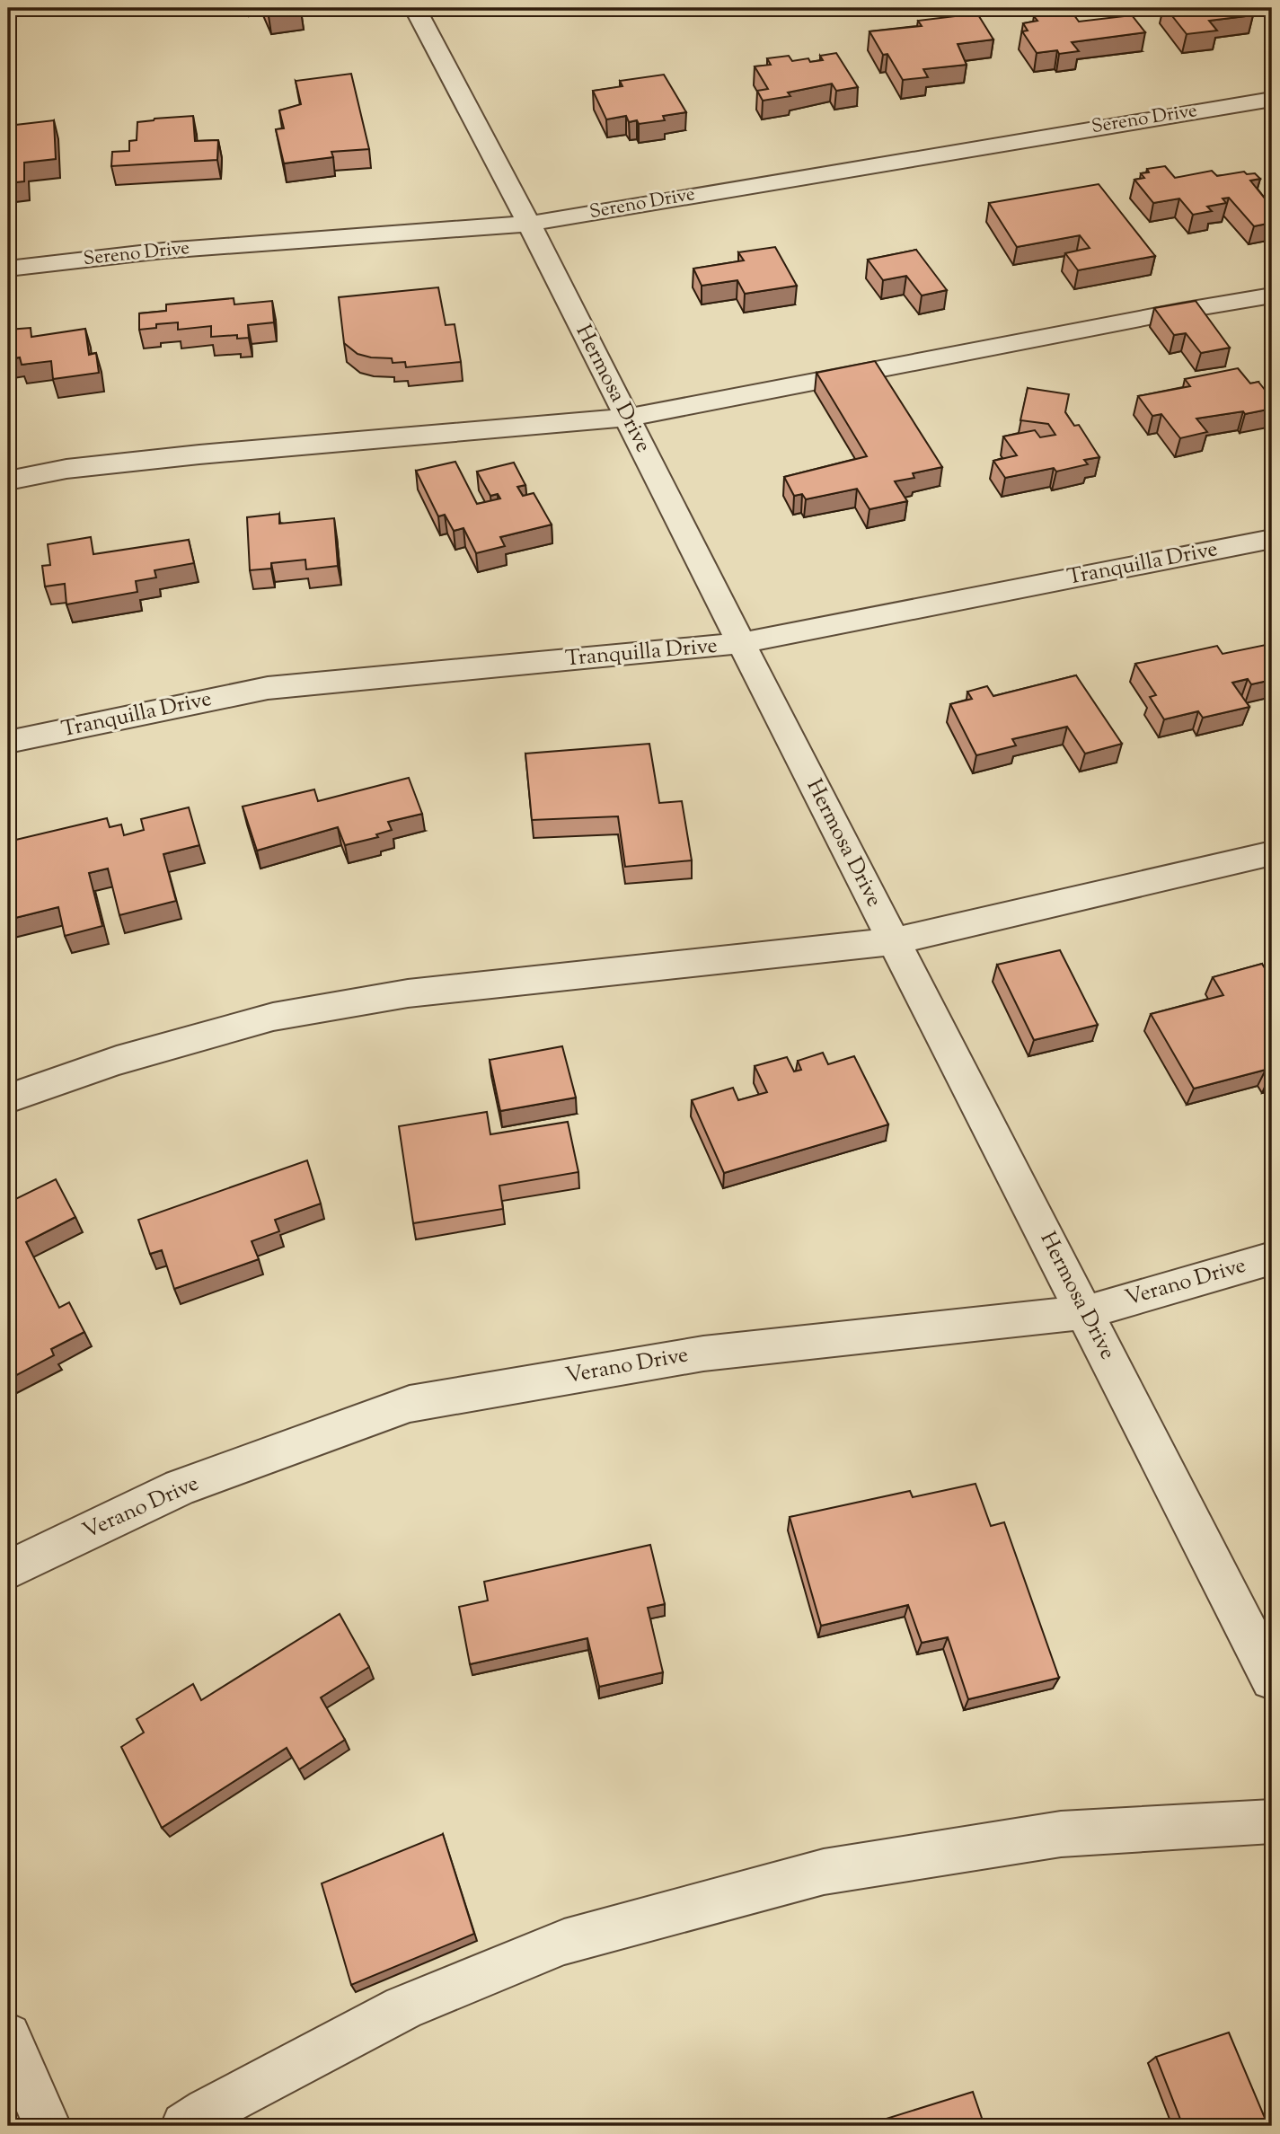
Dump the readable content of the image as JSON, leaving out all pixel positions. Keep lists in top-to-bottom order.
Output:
{
  "streets": {
    "street": [
      "Sereno Drive",
      "Hermosa Drive",
      "Tranquilla Drive",
      "Verano Drive"
    ]
  },
  "crossings": [
    ["Sereno Drive", "Hermosa Drive"],
    ["Hermosa Drive", "Tranquilla Drive"],
    ["Hermosa Drive", "Verano Drive"]
  ]
}
